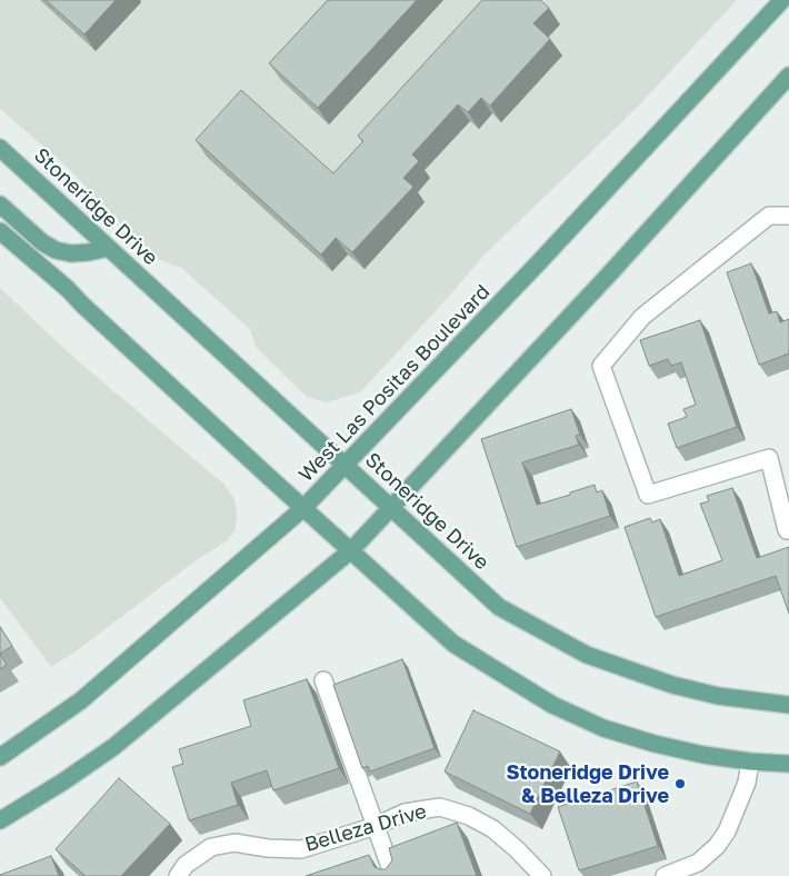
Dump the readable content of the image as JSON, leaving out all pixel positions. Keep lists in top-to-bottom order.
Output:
{
  "streets": {
    "main road": ["Stoneridge Drive", "West Las Positas Boulevard"],
    "street": ["Belleza Drive"]
  },
  "crossings": [
    ["Stoneridge Drive", "West Las Positas Boulevard"]
  ],
  "places": ["Stoneridge Drive & Belleza Drive"]
}
